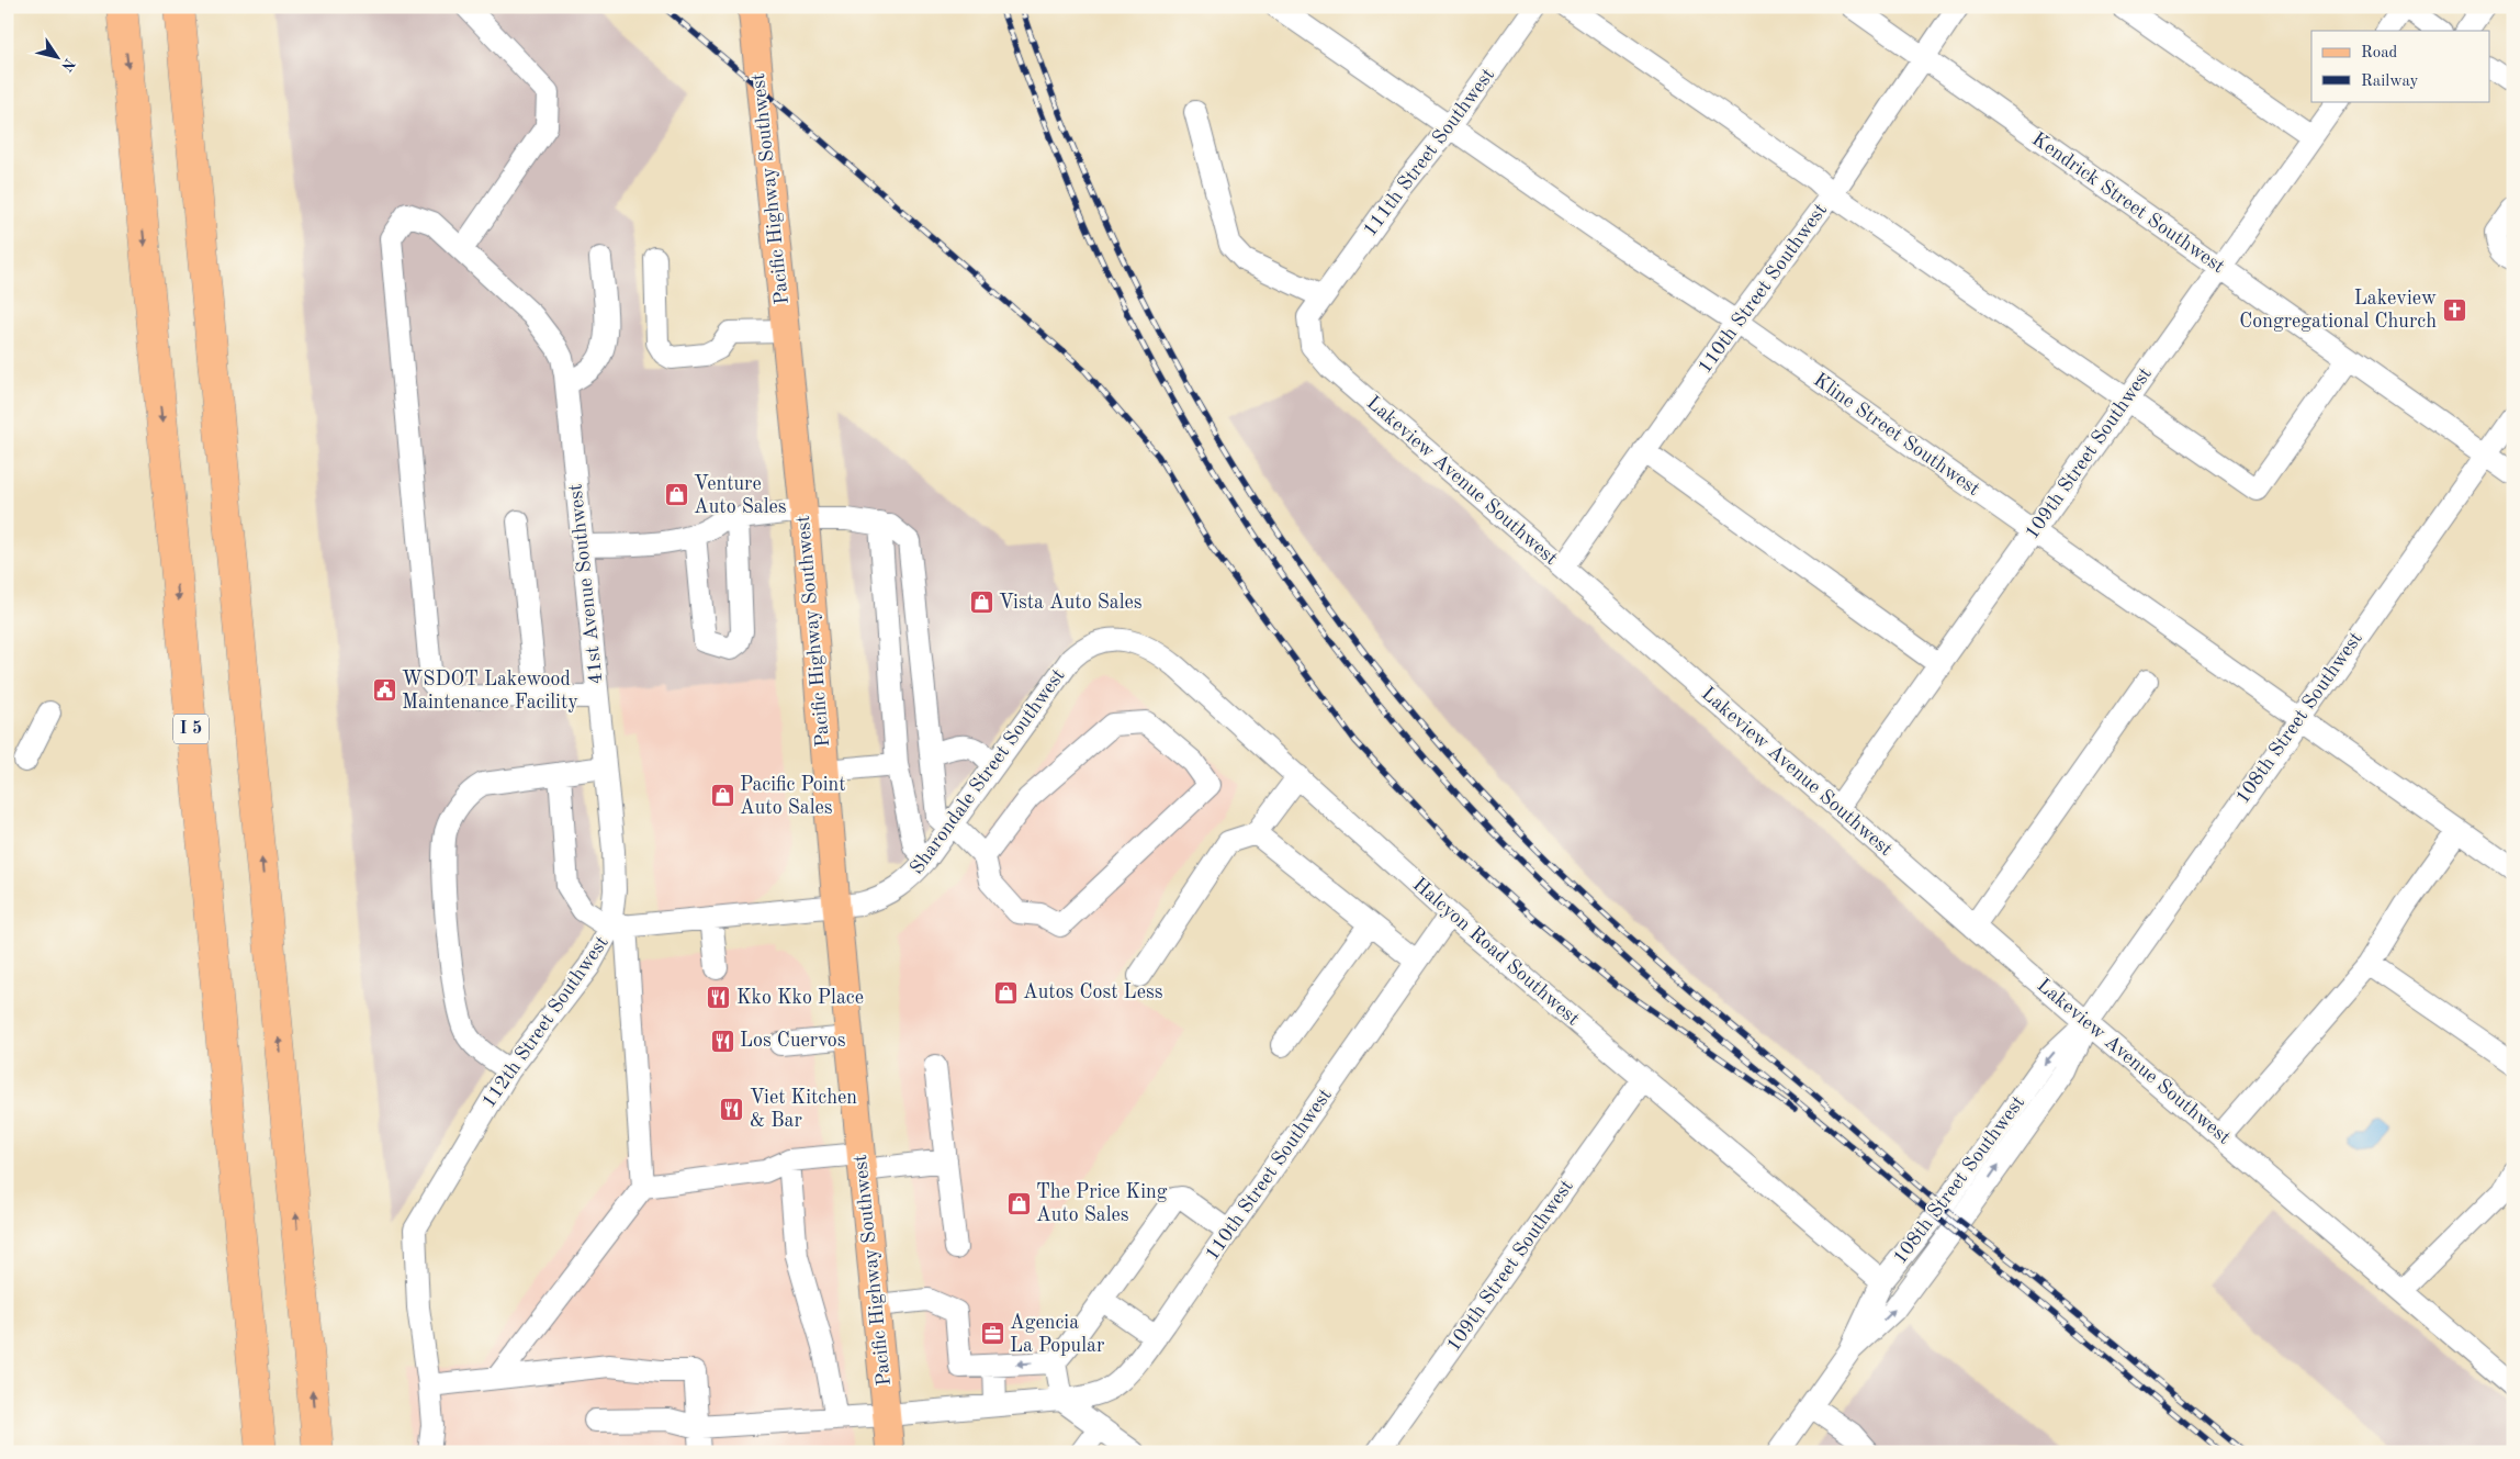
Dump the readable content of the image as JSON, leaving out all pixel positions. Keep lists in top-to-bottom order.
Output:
{
  "streets": {
    "highway": ["I 5"],
    "main road": ["Pacific Highway Southwest"],
    "street": [
      "111th Street Southwest",
      "Kendrick Street Southwest",
      "110th Street Southwest",
      "Kline Street Southwest",
      "109th Street Southwest",
      "Lakeview Avenue Southwest",
      "41st Avenue Southwest",
      "108th Street Southwest",
      "Sharondale Street Southwest",
      "Halcyon Road Southwest",
      "112th Street Southwest"
    ]
  },
  "crossings": [
    ["111th Street Southwest", "Kline Street Southwest"],
    ["111th Street Southwest", "Lakeview Avenue Southwest"],
    ["Pacific Highway Southwest", "110th Street Southwest"],
    ["Pacific Highway Southwest", "Sharondale Street Southwest"],
    ["Pacific Highway Southwest", "112th Street Southwest"],
    ["Kendrick Street Southwest", "110th Street Southwest"],
    ["Kendrick Street Southwest", "109th Street Southwest"],
    ["Kendrick Street Southwest", "108th Street Southwest"],
    ["110th Street Southwest", "Kline Street Southwest"],
    ["110th Street Southwest", "Lakeview Avenue Southwest"],
    ["110th Street Southwest", "Halcyon Road Southwest"],
    ["Kline Street Southwest", "109th Street Southwest"],
    ["Kline Street Southwest", "108th Street Southwest"],
    ["109th Street Southwest", "Lakeview Avenue Southwest"],
    ["109th Street Southwest", "Halcyon Road Southwest"],
    ["Lakeview Avenue Southwest", "108th Street Southwest"],
    ["41st Avenue Southwest", "112th Street Southwest"],
    ["108th Street Southwest", "Halcyon Road Southwest"],
    ["Sharondale Street Southwest", "Halcyon Road Southwest"],
    ["Sharondale Street Southwest", "112th Street Southwest"]
  ],
  "places": {
    "church": ["Lakeview Congregational Church"],
    "shop": [
      "Venture Auto Sales",
      "Vista Auto Sales",
      "Pacific Point Auto Sales",
      "Autos Cost Less",
      "The Price King Auto Sales"
    ],
    "public building": ["WSDOT Lakewood Maintenance Facility"],
    "restaurant": ["Kko Kko Place", "Los Cuervos", "Viet Kitchen & Bar"],
    "office": ["Agencia La Popular"]
  },
  "legend": ["Road", "Railway"],
  "north": "bottom right"
}
